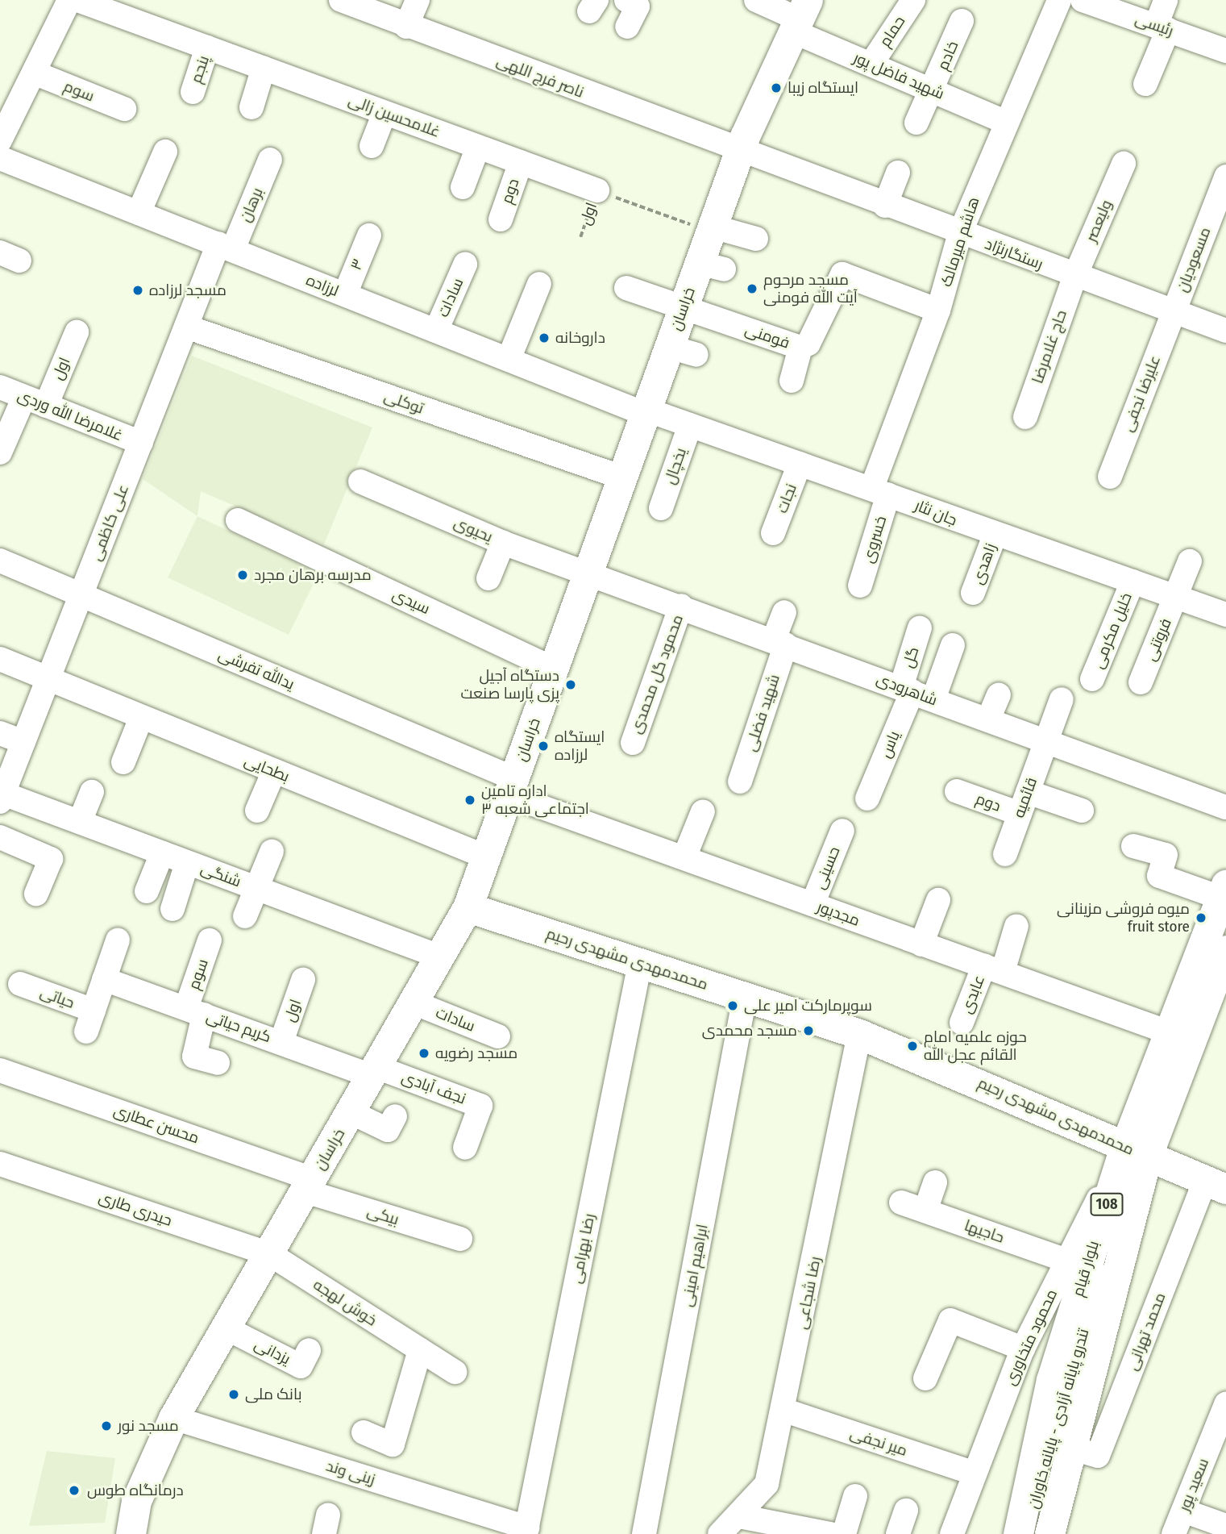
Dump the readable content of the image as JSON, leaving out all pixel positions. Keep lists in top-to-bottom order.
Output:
{
  "streets": {
    "main road": [
      "خراسان",
      "محمدمهدی مشهدی رحیم",
      "108",
      "بلوار قیام"
    ],
    "street": [
      "رئیسی",
      "حمام",
      "خادم",
      "پنجم",
      "شهید فاضل پور",
      "ناصر فرج اللهی",
      "سوم",
      "غلامحسین زالی",
      "دوم",
      "برهان",
      "اول",
      "ولیعصر",
      "هاشم میرمالک",
      "رستگارنژاد",
      "مسعودیان",
      "۳",
      "لرزاده",
      "سادات",
      "فومنی",
      "حاج غلامرضا",
      "علیرضا نجفی",
      "توکلی",
      "غلامرضا الله وردی",
      "یخچال",
      "نجات",
      "جان نثار",
      "علی کاظمی",
      "یحیوی",
      "خسروی",
      "زاهدی",
      "سیدی",
      "خلیل مکرمی",
      "فروتنی",
      "گل",
      "یدالله تفرشی",
      "محمود گل محمدی",
      "شاهرودی",
      "شهید فضلی",
      "یاس",
      "بطحایی",
      "قائمیه",
      "حسینی",
      "شنگی",
      "مجدپور",
      "عابدی",
      "حیاتی",
      "کریم حیاتی",
      "نجف آبادی",
      "محسن عطاری",
      "حیدری طاری",
      "بیکی",
      "حاجیها",
      "رضا بهرامی",
      "ابراهیم امینی",
      "رضا شجاعی",
      "خوش لهجه",
      "محمد تهرانی",
      "محمود متخاوری",
      "یزدانی",
      "تندرو پایانه آزادی - پایانه خاوران",
      "میر نجفی",
      "زینی وند",
      "سعید پور"
    ]
  },
  "crossings": [
    ["حمام", "شهید فاضل پور"],
    ["خادم", "شهید فاضل پور"],
    ["پنجم", "غلامحسین زالی"],
    ["شهید فاضل پور", "هاشم میرمالک"],
    ["شهید فاضل پور", "خراسان"],
    ["ناصر فرج اللهی", "رستگارنژاد"],
    ["ناصر فرج اللهی", "خراسان"],
    ["سوم", "کریم حیاتی"],
    ["غلامحسین زالی", "دوم"],
    ["غلامحسین زالی", "اول"],
    ["دوم", "قائمیه"],
    ["برهان", "لرزاده"],
    ["برهان", "علی کاظمی"],
    ["اول", "غلامرضا الله وردی"],
    ["اول", "کریم حیاتی"],
    ["ولیعصر", "رستگارنژاد"],
    ["ولیعصر", "حاج غلامرضا"],
    ["هاشم میرمالک", "رستگارنژاد"],
    ["هاشم میرمالک", "فومنی"],
    ["هاشم میرمالک", "جان نثار"],
    ["هاشم میرمالک", "خسروی"],
    ["رستگارنژاد", "مسعودیان"],
    ["رستگارنژاد", "خراسان"],
    ["رستگارنژاد", "حاج غلامرضا"],
    ["رستگارنژاد", "علیرضا نجفی"],
    ["مسعودیان", "علیرضا نجفی"],
    ["۳", "لرزاده"],
    ["لرزاده", "سادات"],
    ["لرزاده", "خراسان"],
    ["لرزاده", "جان نثار"],
    ["لرزاده", "علی کاظمی"],
    ["سادات", "خراسان"],
    ["خراسان", "فومنی"],
    ["خراسان", "توکلی"],
    ["خراسان", "جان نثار"],
    ["خراسان", "یحیوی"],
    ["خراسان", "سیدی"],
    ["خراسان", "یدالله تفرشی"],
    ["خراسان", "شاهرودی"],
    ["خراسان", "بطحایی"],
    ["خراسان", "شنگی"],
    ["خراسان", "مجدپور"],
    ["خراسان", "محمدمهدی مشهدی رحیم"],
    ["خراسان", "کریم حیاتی"],
    ["خراسان", "نجف آبادی"],
    ["خراسان", "محسن عطاری"],
    ["خراسان", "حیدری طاری"],
    ["خراسان", "بیکی"],
    ["خراسان", "خوش لهجه"],
    ["خراسان", "یزدانی"],
    ["خراسان", "زینی وند"],
    ["توکلی", "علی کاظمی"],
    ["غلامرضا الله وردی", "علی کاظمی"],
    ["یخچال", "جان نثار"],
    ["نجات", "جان نثار"],
    ["جان نثار", "خسروی"],
    ["جان نثار", "زاهدی"],
    ["جان نثار", "خلیل مکرمی"],
    ["جان نثار", "فروتنی"],
    ["علی کاظمی", "یدالله تفرشی"],
    ["علی کاظمی", "بطحایی"],
    ["علی کاظمی", "شنگی"],
    ["یحیوی", "شاهرودی"],
    ["گل", "شاهرودی"],
    ["گل", "یاس"],
    ["یدالله تفرشی", "مجدپور"],
    ["محمود گل محمدی", "شاهرودی"],
    ["شاهرودی", "شهید فضلی"],
    ["شاهرودی", "یاس"],
    ["شاهرودی", "قائمیه"],
    ["حسینی", "مجدپور"],
    ["مجدپور", "عابدی"],
    ["مجدپور", "بلوار قیام"],
    ["محمدمهدی مشهدی رحیم", "رضا بهرامی"],
    ["محمدمهدی مشهدی رحیم", "ابراهیم امینی"],
    ["محمدمهدی مشهدی رحیم", "بلوار قیام"],
    ["محمدمهدی مشهدی رحیم", "رضا شجاعی"],
    ["محمدمهدی مشهدی رحیم", "محمد تهرانی"],
    ["محمدمهدی مشهدی رحیم", "محمود متخاوری"],
    ["محمدمهدی مشهدی رحیم", "تندرو پایانه آزادی - پایانه خاوران"],
    ["حیاتی", "کریم حیاتی"],
    ["کریم حیاتی", "نجف آبادی"],
    ["محسن عطاری", "بیکی"],
    ["حیدری طاری", "خوش لهجه"],
    ["حاجیها", "محمود متخاوری"],
    ["رضا بهرامی", "زینی وند"],
    ["بلوار قیام", "محمد تهرانی"],
    ["بلوار قیام", "محمود متخاوری"],
    ["بلوار قیام", "تندرو پایانه آزادی - پایانه خاوران"],
    ["رضا شجاعی", "میر نجفی"],
    ["محمود متخاوری", "تندرو پایانه آزادی - پایانه خاوران"],
    ["محمود متخاوری", "میر نجفی"]
  ],
  "places": [
    "ایستگاه زیبا",
    "مسجد مرحوم آیت الله فومنی",
    "مسجد لرزاده",
    "داروخانه",
    "مدرسه برهان مجرد",
    "دستگاه آجیل پزی پارسا صنعت",
    "ایستگاه لرزاده",
    "اداره تامین اجتماعی شعبه ۳",
    "میوه فروشی مزینانی fruit store",
    "سوپرمارکت امیر علی",
    "مسجد محمدی",
    "حوزه علمیه امام القائم عجل الله",
    "مسجد رضویه",
    "بانک ملی",
    "مسجد نور",
    "درمانگاه طوس"
  ]
}
